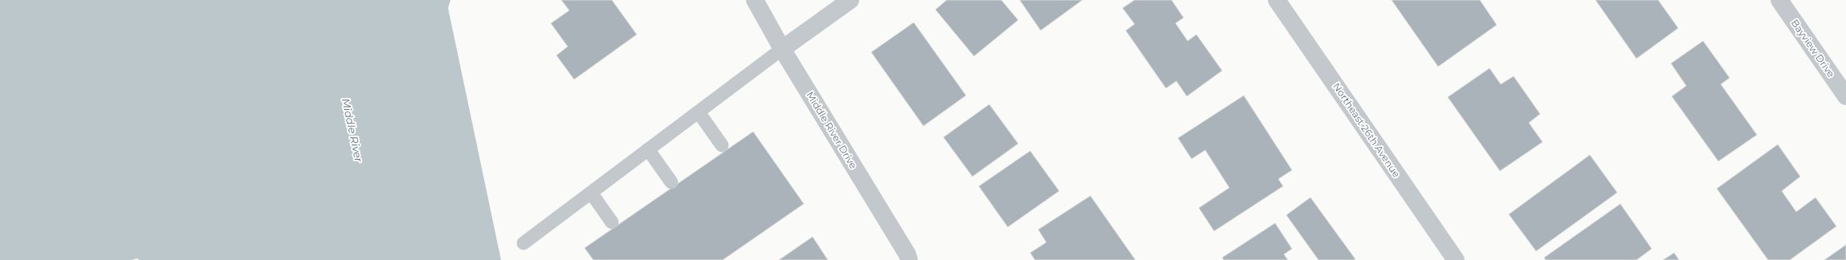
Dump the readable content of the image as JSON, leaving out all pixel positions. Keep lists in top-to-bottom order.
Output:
{
  "streets": {
    "street": ["Bayview Drive", "Middle River Drive", "Northeast 26th Avenue"]
  },
  "water": ["Middle River"]
}
